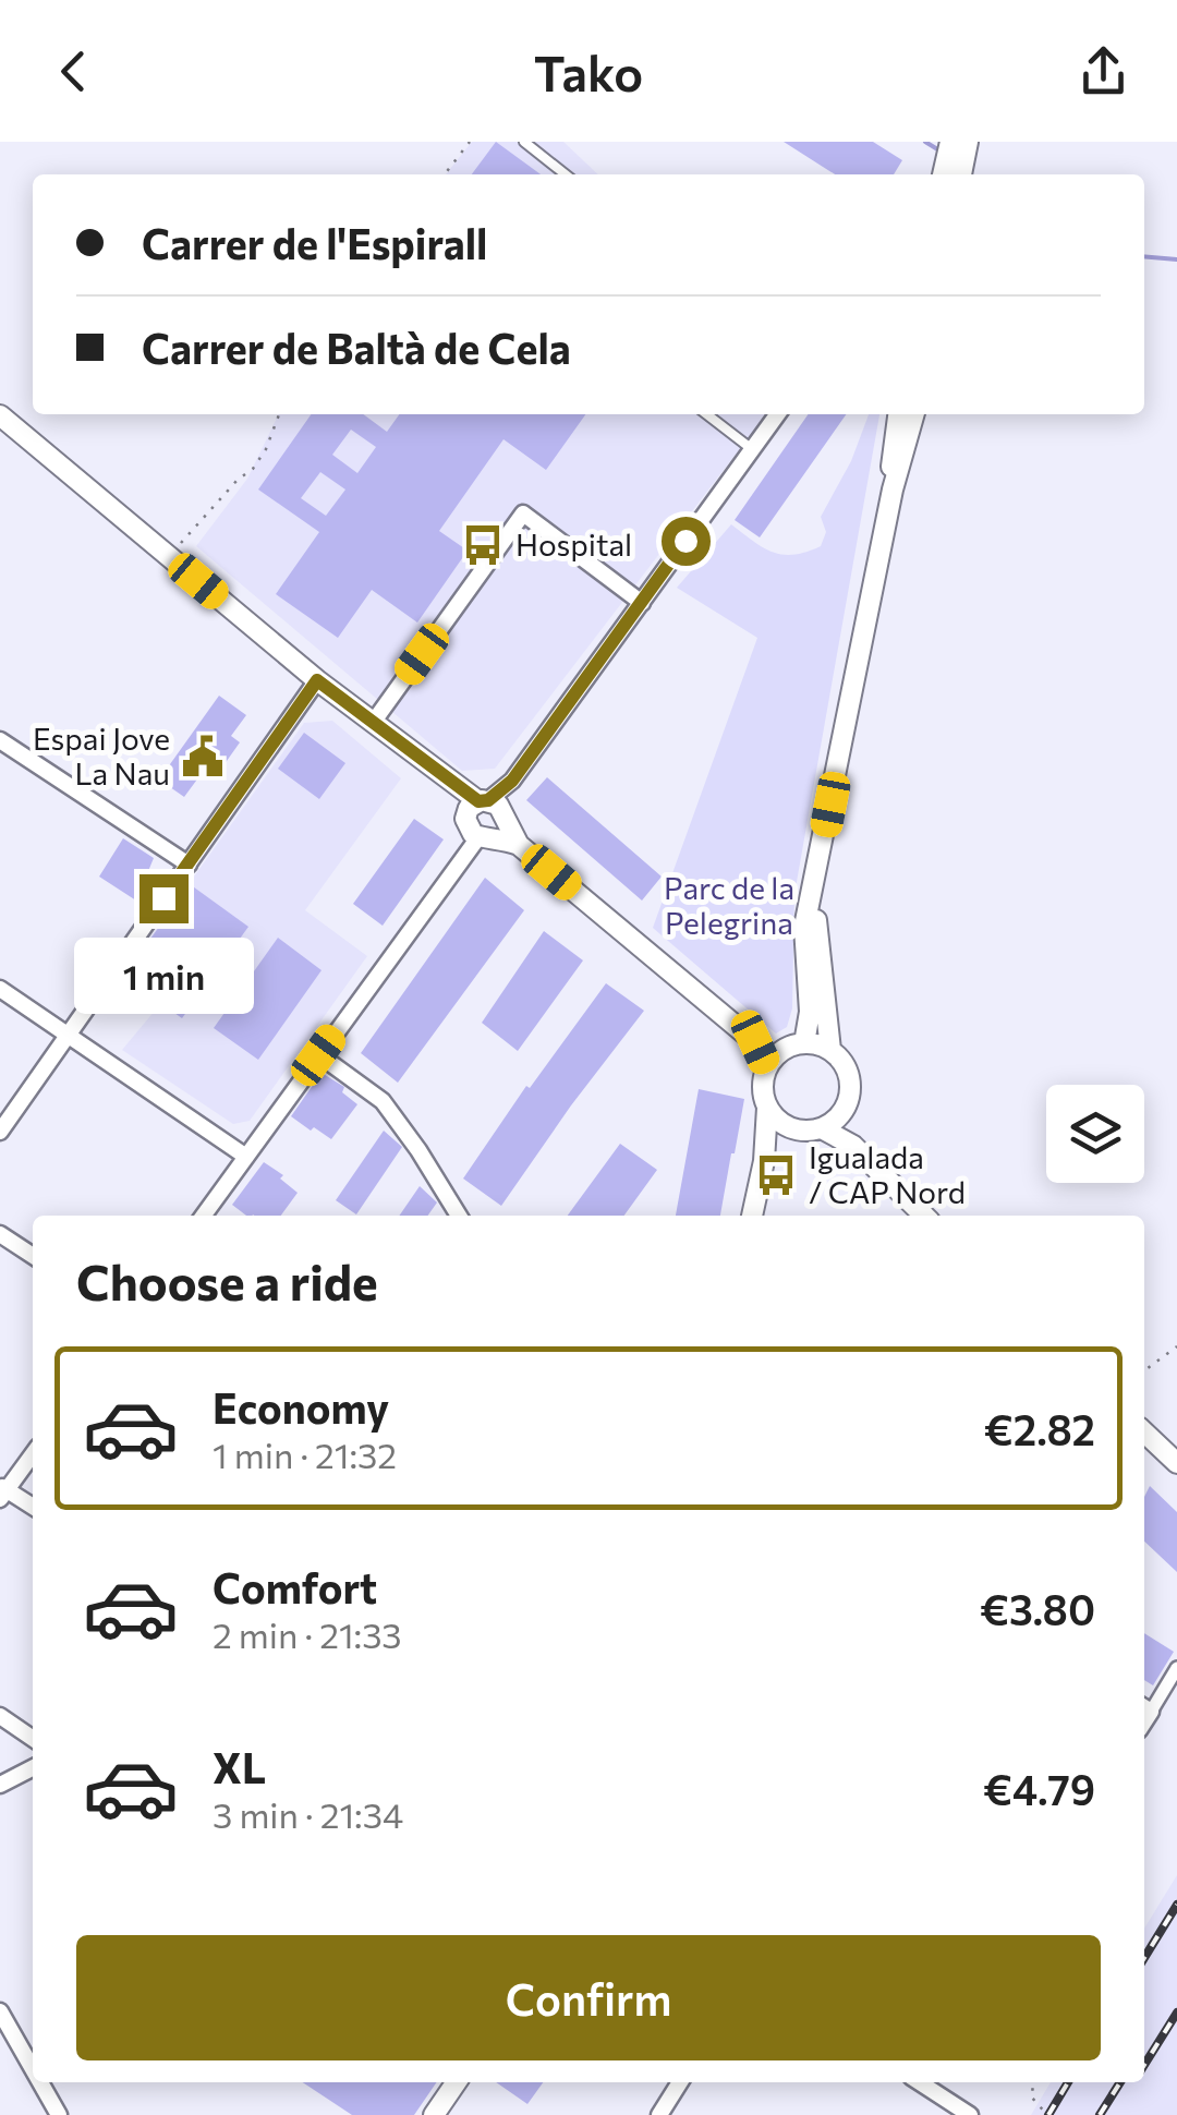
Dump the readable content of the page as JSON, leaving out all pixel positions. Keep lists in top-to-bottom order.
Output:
{
  "parks": ["Parc de la Pelegrina"],
  "places": {
    "bus stop": ["Hospital", "Igualada / CAP Nord"],
    "public building": ["Espai Jove La Nau"]
  },
  "page": {
    "header": "Tako",
    "banner": ["Carrer de l'Espirall", "Carrer de Baltà de Cela"],
    "bubble": "1 min",
    "heading": "Choose a ride",
    "list": [
      {
        "name": "Economy",
        "note": "1 min · 21:32",
        "value": "€2.82"
      },
      {
        "name": "Comfort",
        "note": "2 min · 21:33",
        "value": "€3.80"
      },
      {
        "name": "XL",
        "note": "3 min · 21:34",
        "value": "€4.79"
      }
    ],
    "buttons": "Confirm"
  }
}
